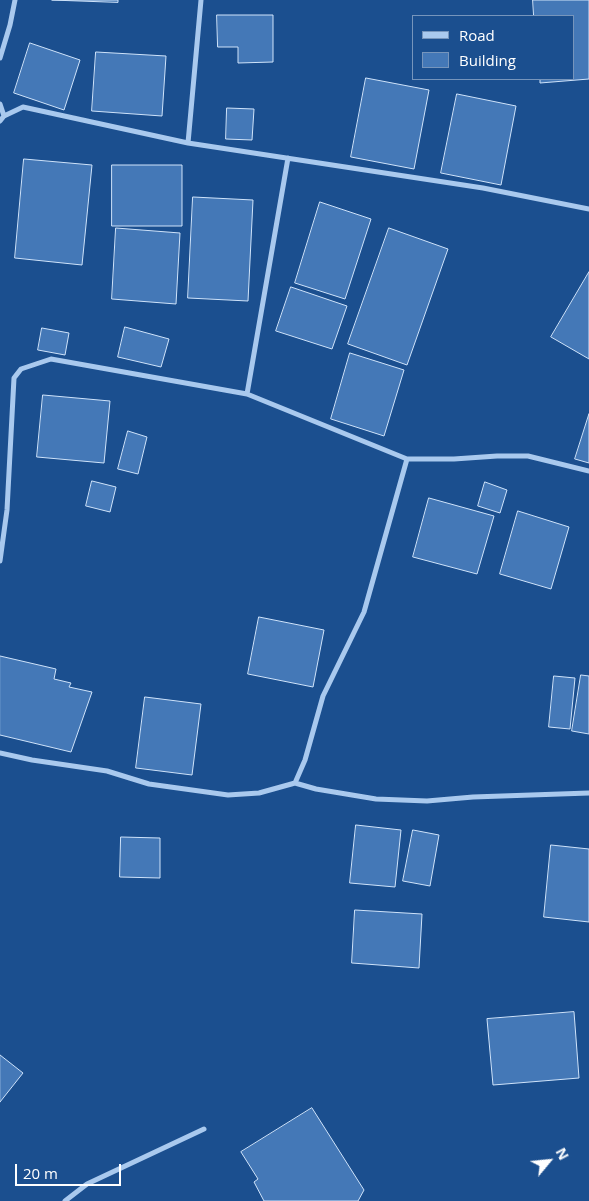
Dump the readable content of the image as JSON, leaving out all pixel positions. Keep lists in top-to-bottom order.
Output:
{
  "legend": ["Road", "Building"],
  "scale_bar": "20 m",
  "north": "top right"
}
